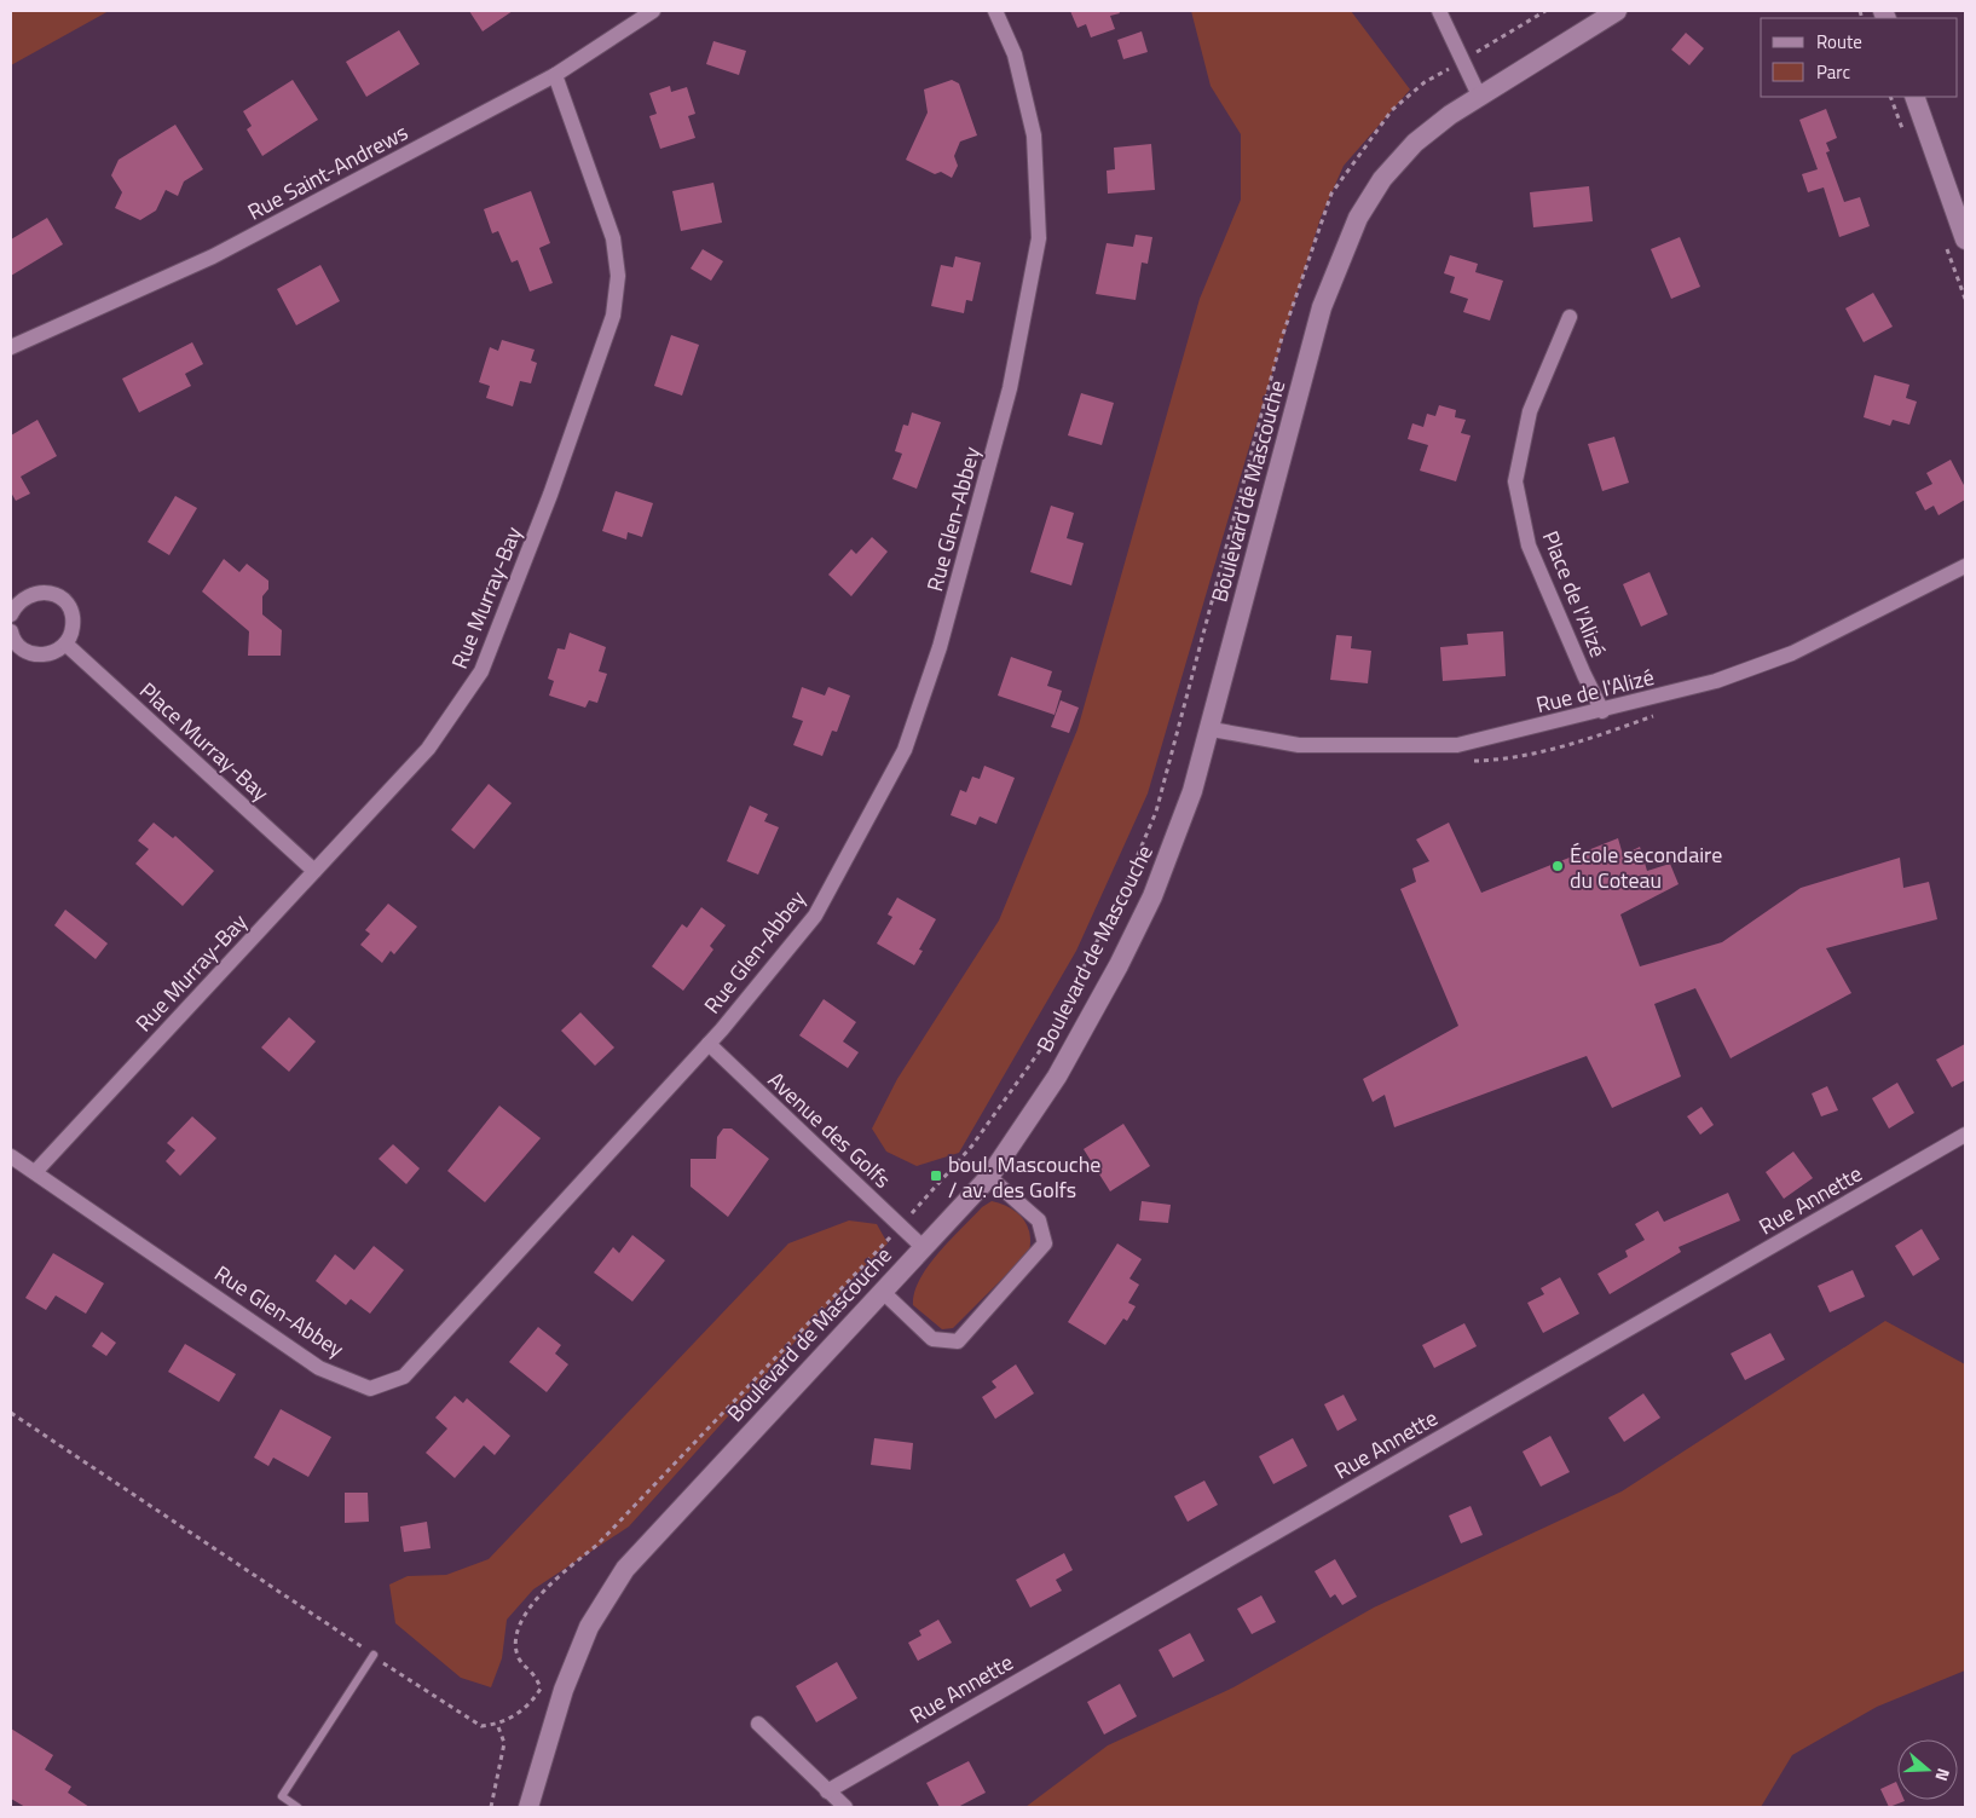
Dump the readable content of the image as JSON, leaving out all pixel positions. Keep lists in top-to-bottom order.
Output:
{
  "streets": {
    "street": [
      "Rue Saint-Andrews",
      "Boulevard de Mascouche",
      "Rue Glen-Abbey",
      "Place de l'Alizé",
      "Rue Murray-Bay",
      "Rue de l'Alizé",
      "Place Murray-Bay",
      "Avenue des Golfs",
      "Rue Annette"
    ]
  },
  "crossings": [
    ["Rue Saint-Andrews", "Rue Murray-Bay"],
    ["Boulevard de Mascouche", "Rue de l'Alizé"],
    ["Boulevard de Mascouche", "Avenue des Golfs"],
    ["Rue Glen-Abbey", "Rue Murray-Bay"],
    ["Rue Glen-Abbey", "Avenue des Golfs"],
    ["Place de l'Alizé", "Rue de l'Alizé"],
    ["Rue Murray-Bay", "Place Murray-Bay"]
  ],
  "places": {
    "other": ["École secondaire du Coteau"],
    "transit": ["boul. Mascouche / av. des Golfs"]
  },
  "legend": ["Route", "Parc"],
  "north": "right"
}
